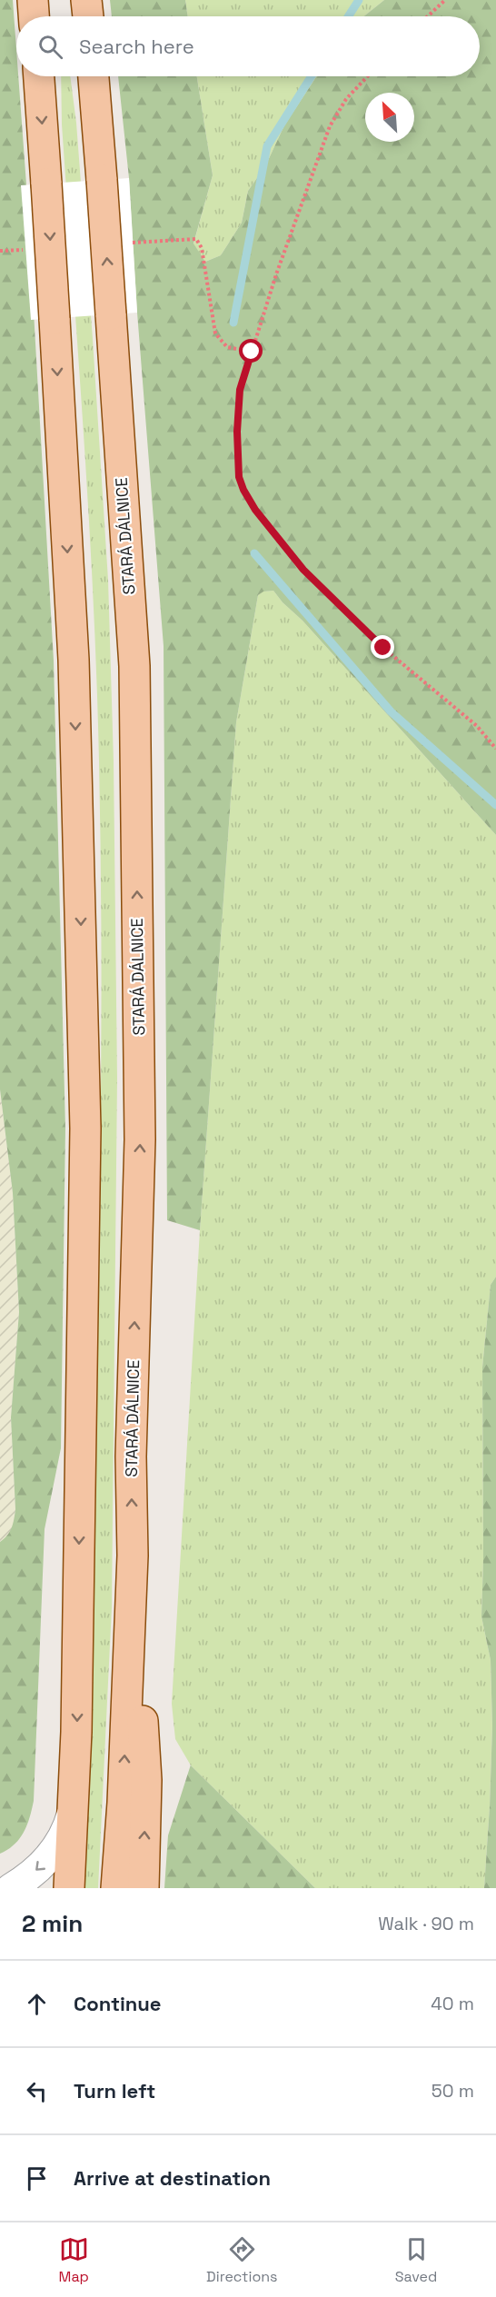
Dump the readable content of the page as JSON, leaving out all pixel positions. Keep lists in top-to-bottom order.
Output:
{
  "streets": {
    "main road": ["STARÁ DÁLNICE"]
  },
  "north": "top left",
  "page": {
    "search": "Search here",
    "heading": ["2 min", "Walk · 90 m"],
    "list": [
      ["Continue", "40 m"],
      ["Turn left", "50 m"],
      "Arrive at destination"
    ],
    "nav": ["Map", "Directions", "Saved"]
  }
}
